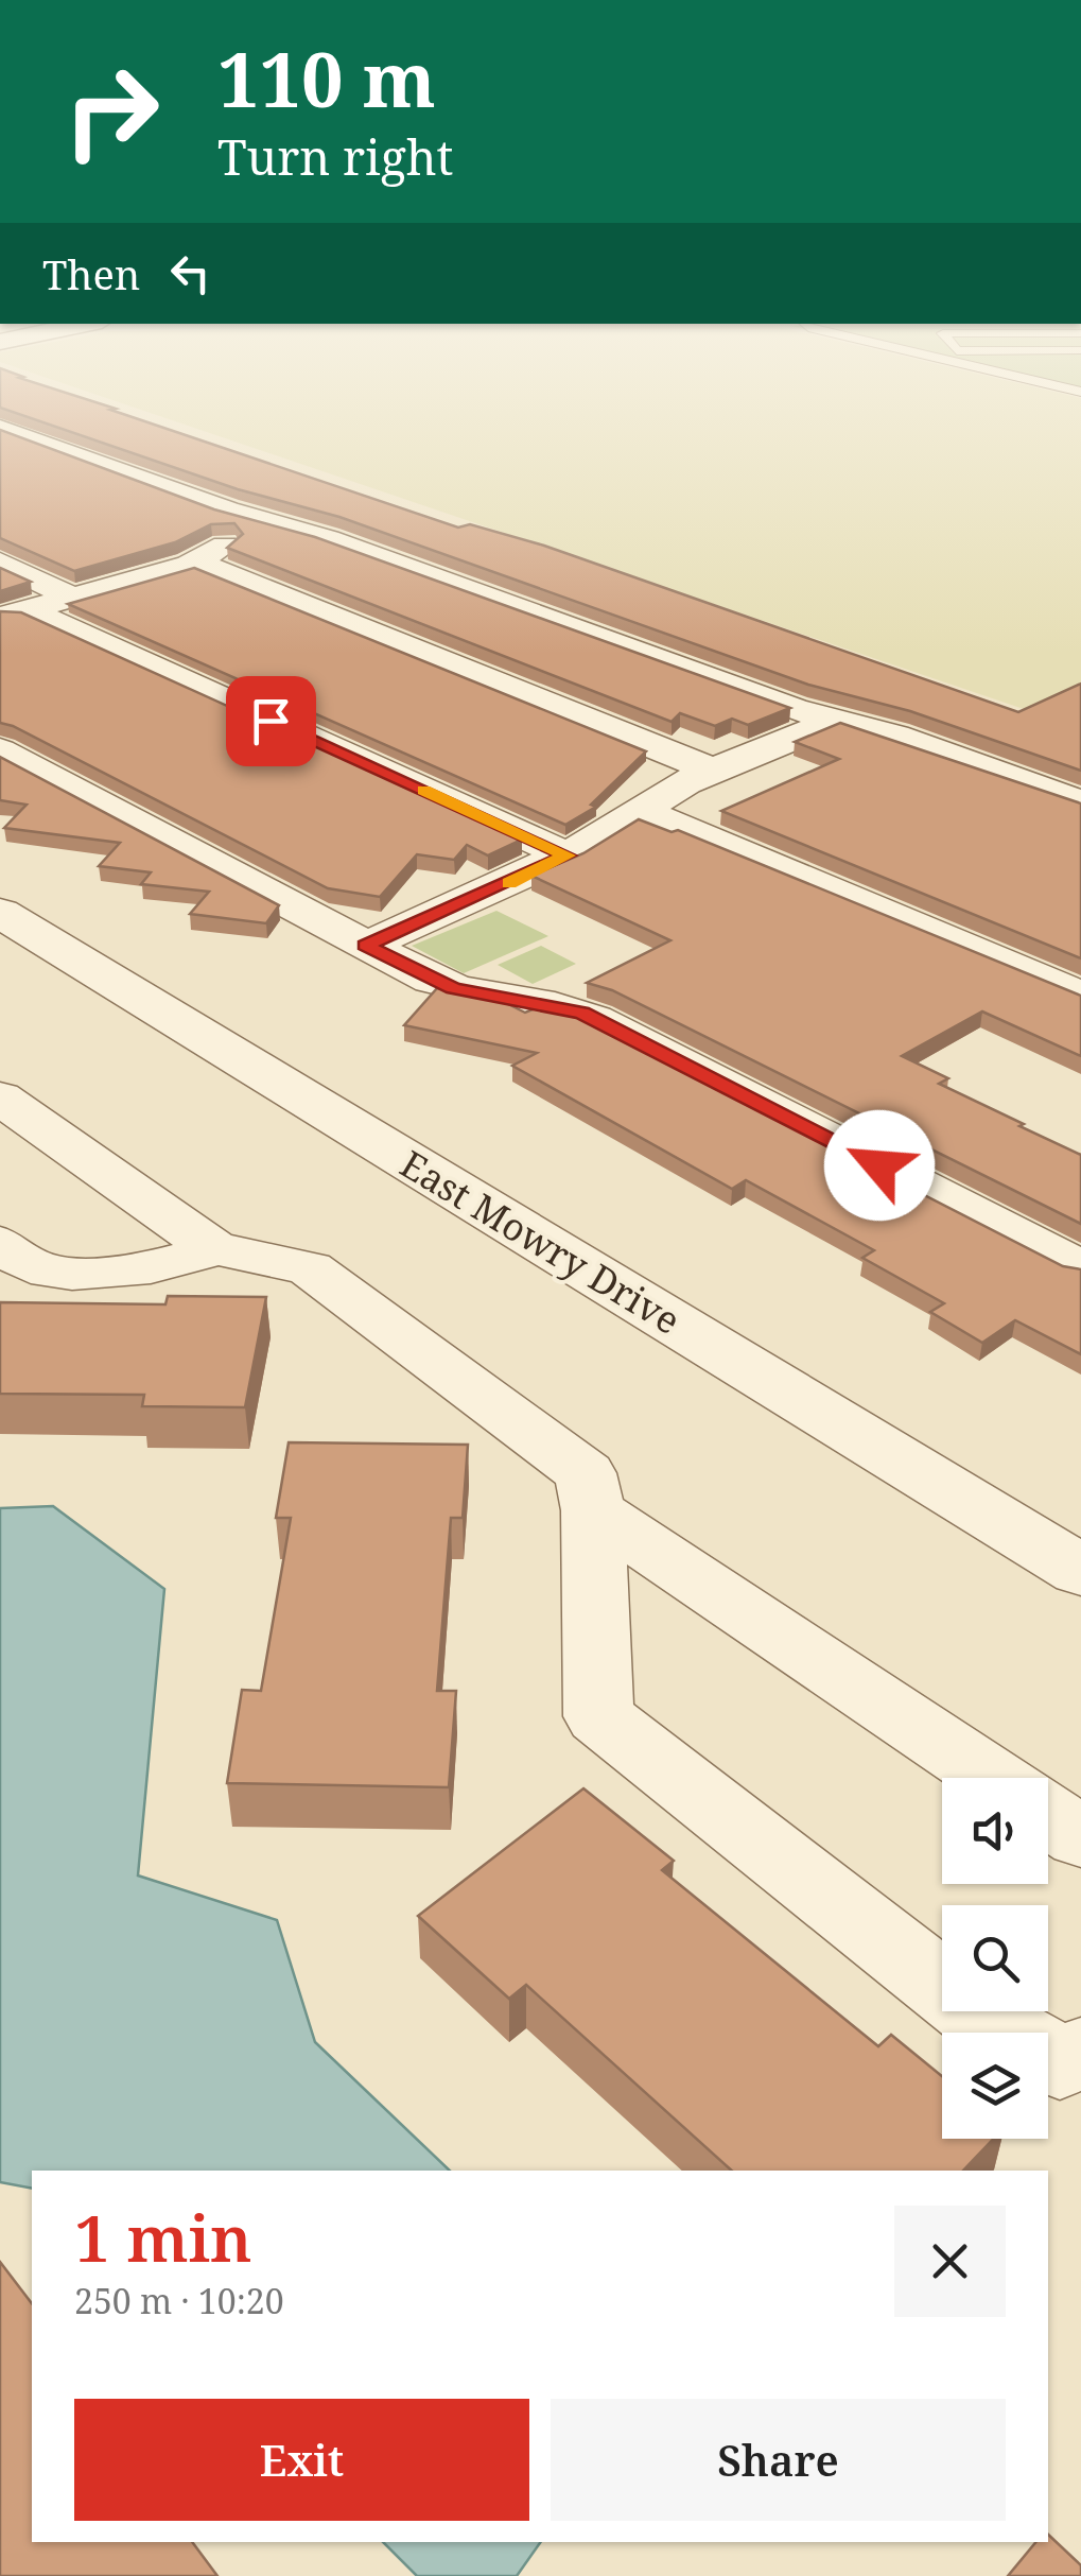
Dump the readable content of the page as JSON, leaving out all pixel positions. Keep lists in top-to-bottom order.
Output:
{
  "streets": {
    "street": ["East Mowry Drive"]
  },
  "page": {
    "turn": ["110 m", "Turn right"],
    "then": "Then",
    "heading": ["1 min", "250 m · 10:20"],
    "buttons": ["Exit", "Share"]
  }
}
